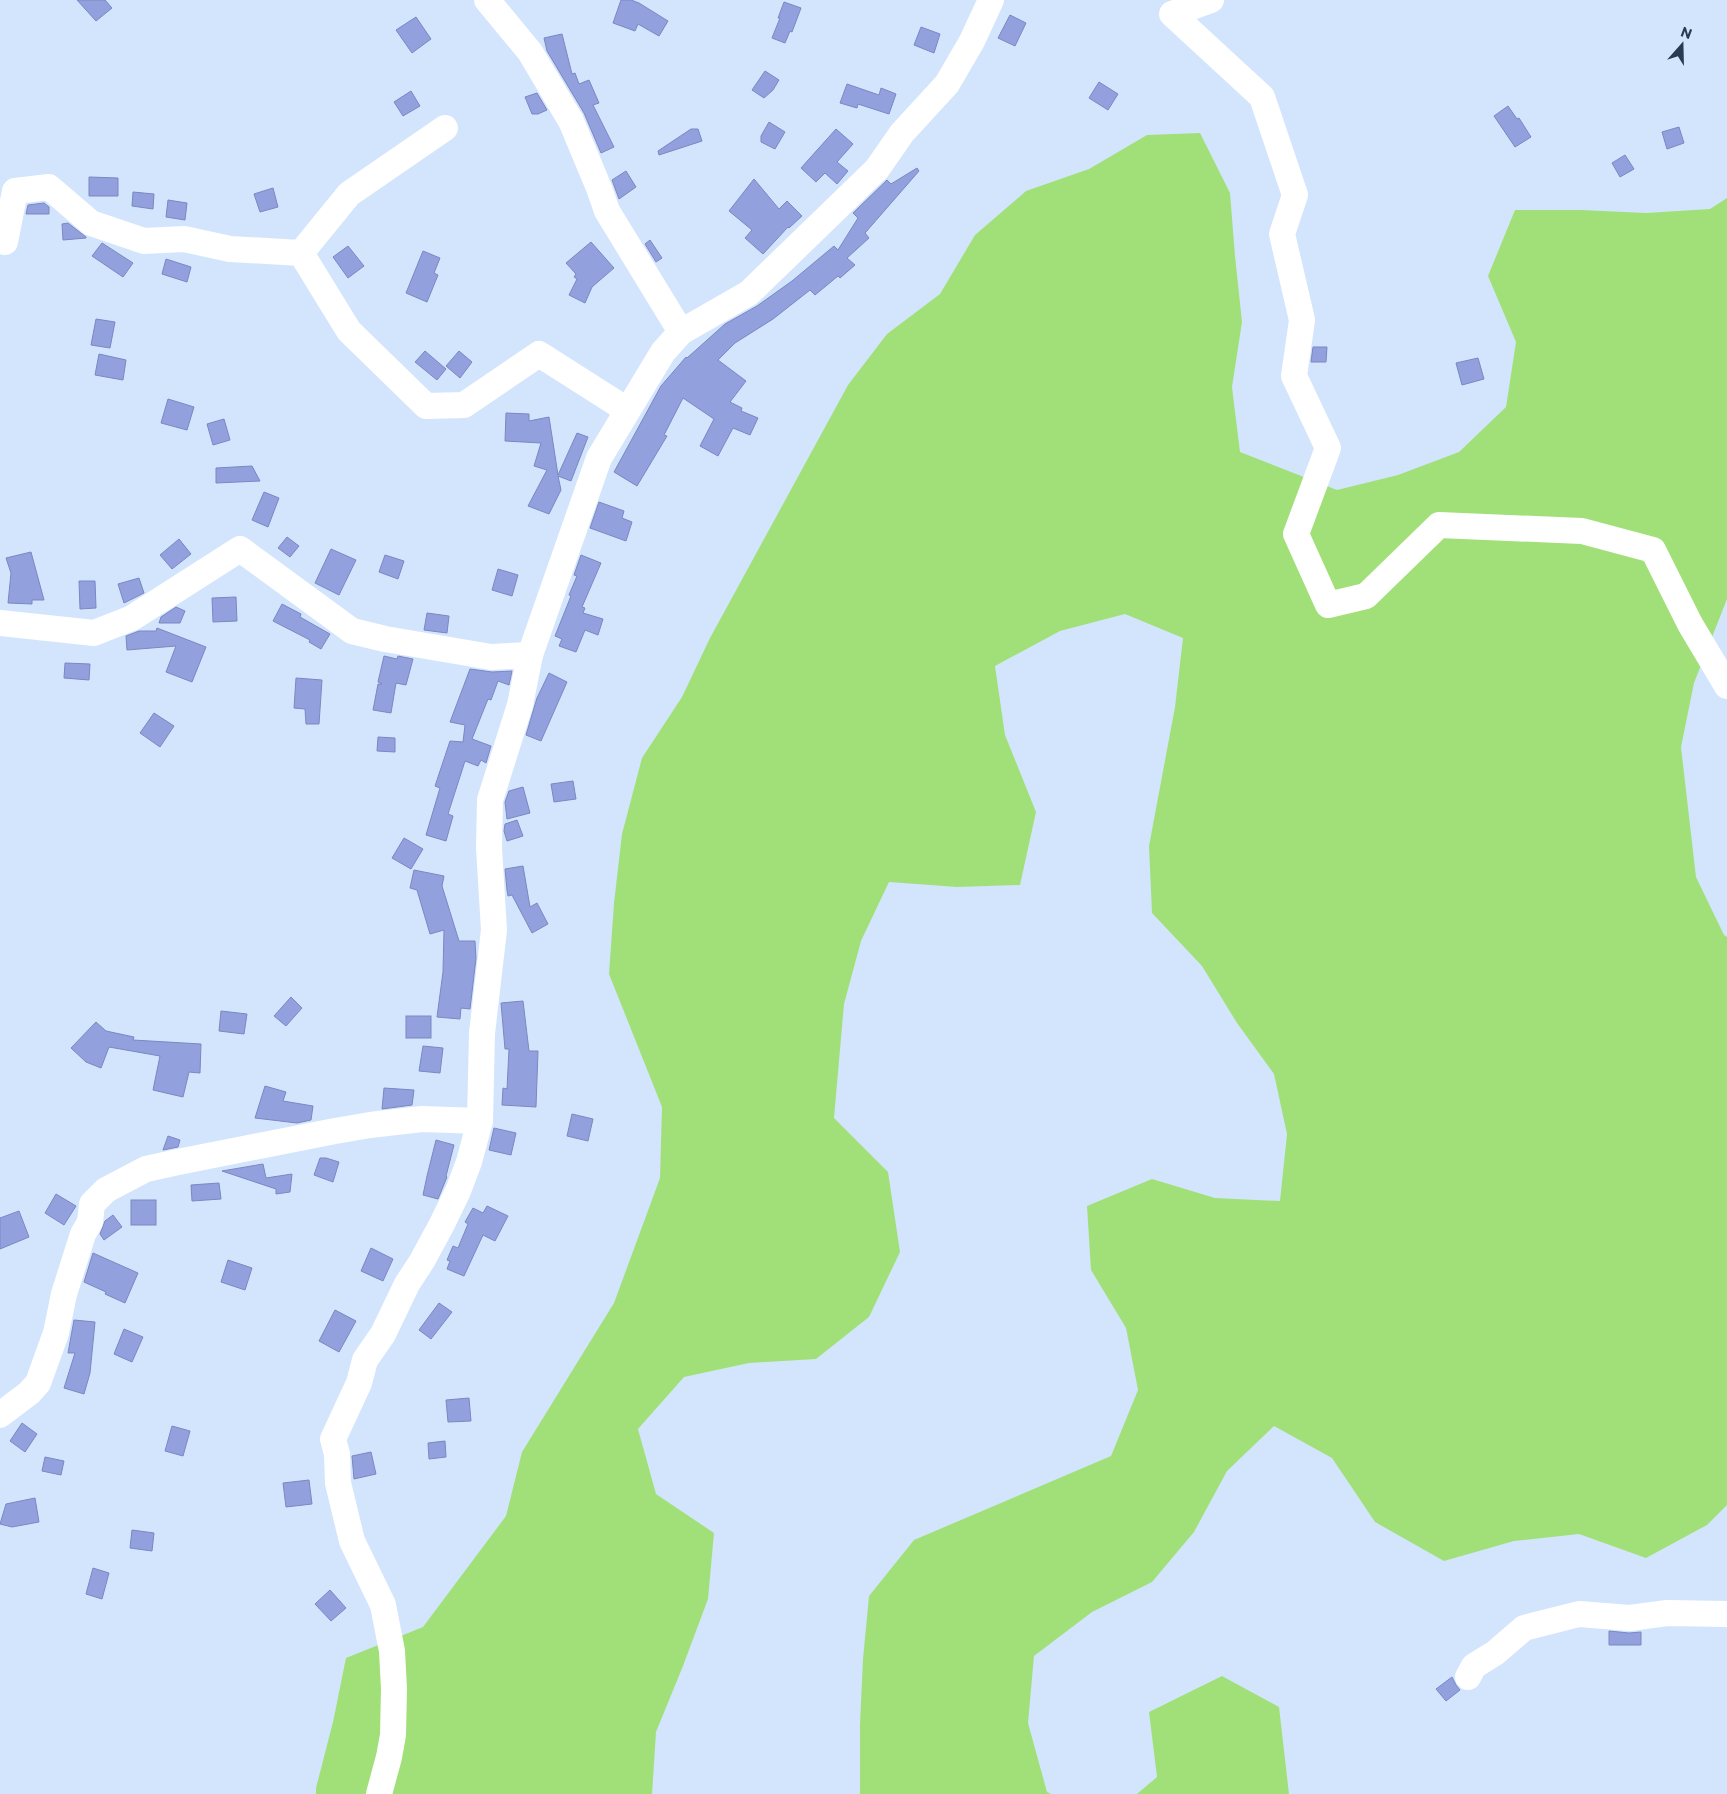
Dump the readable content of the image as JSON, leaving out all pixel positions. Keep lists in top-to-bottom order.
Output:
{
  "north": "top"
}
